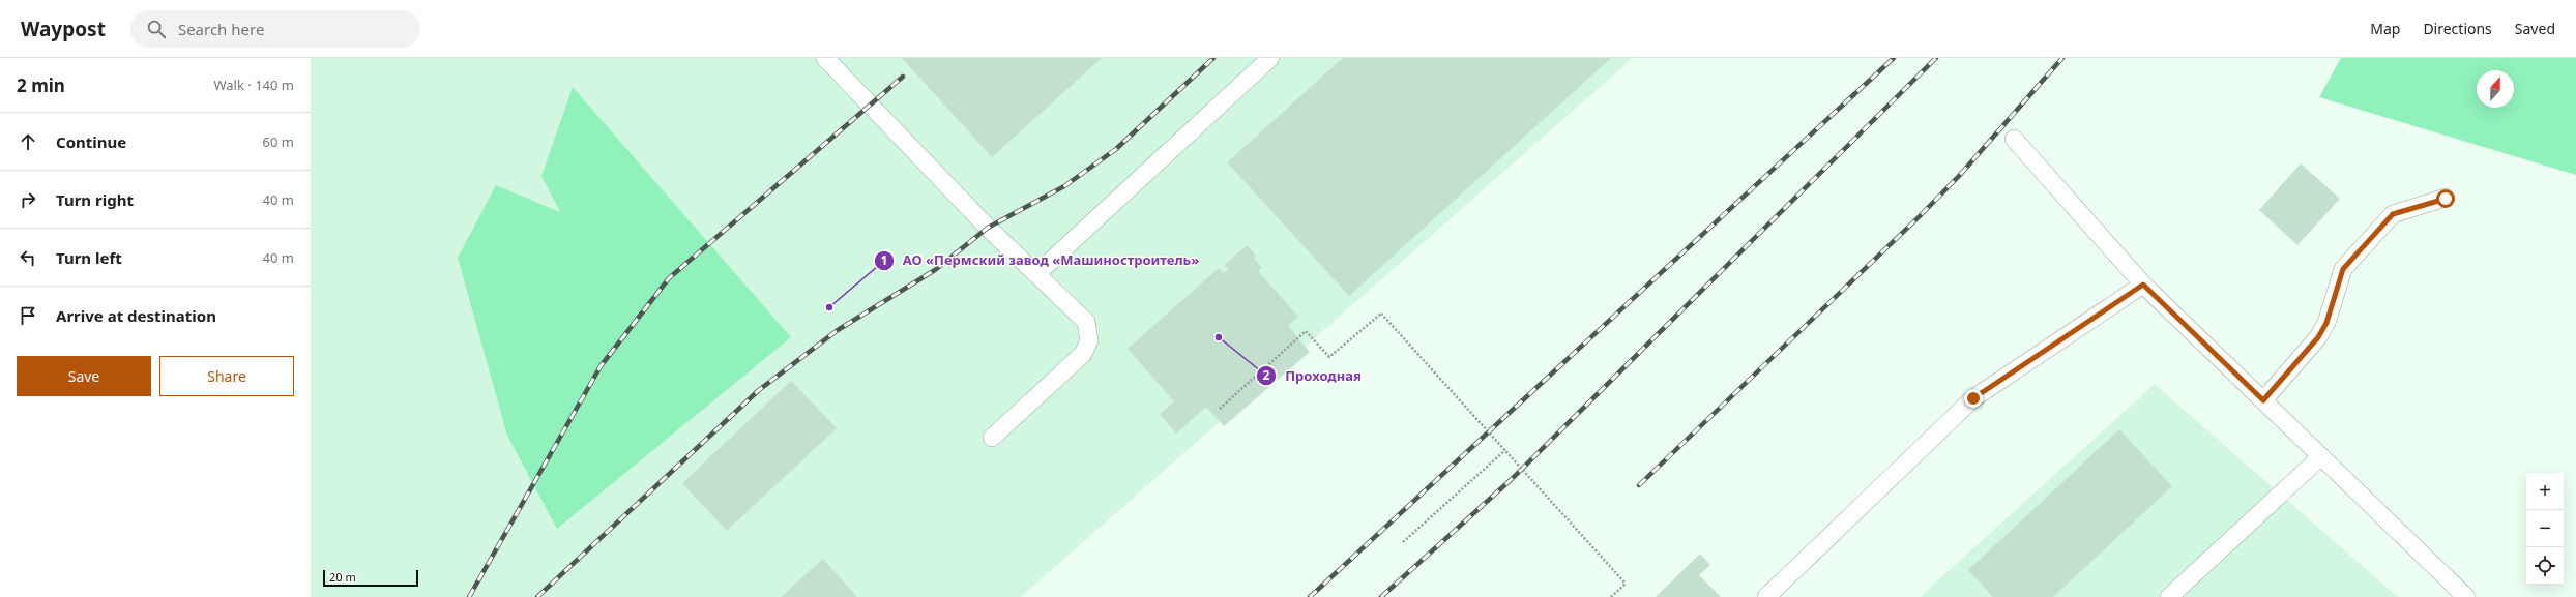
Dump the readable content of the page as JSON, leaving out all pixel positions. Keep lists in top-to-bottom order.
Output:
{
  "places": ["АО «Пермский завод «Машиностроитель»", "Проходная"],
  "scale_bar": "20 m",
  "north": "top",
  "page": {
    "header": "Waypost",
    "search": "Search here",
    "nav": ["Map", "Directions", "Saved"],
    "heading": ["2 min", "Walk · 140 m"],
    "list": [
      ["Continue", "60 m"],
      ["Turn right", "40 m"],
      ["Turn left", "40 m"],
      "Arrive at destination"
    ],
    "buttons": ["Save", "Share"],
    "map_buttons": ["+", "−"],
    "scale": "20 m"
  }
}
